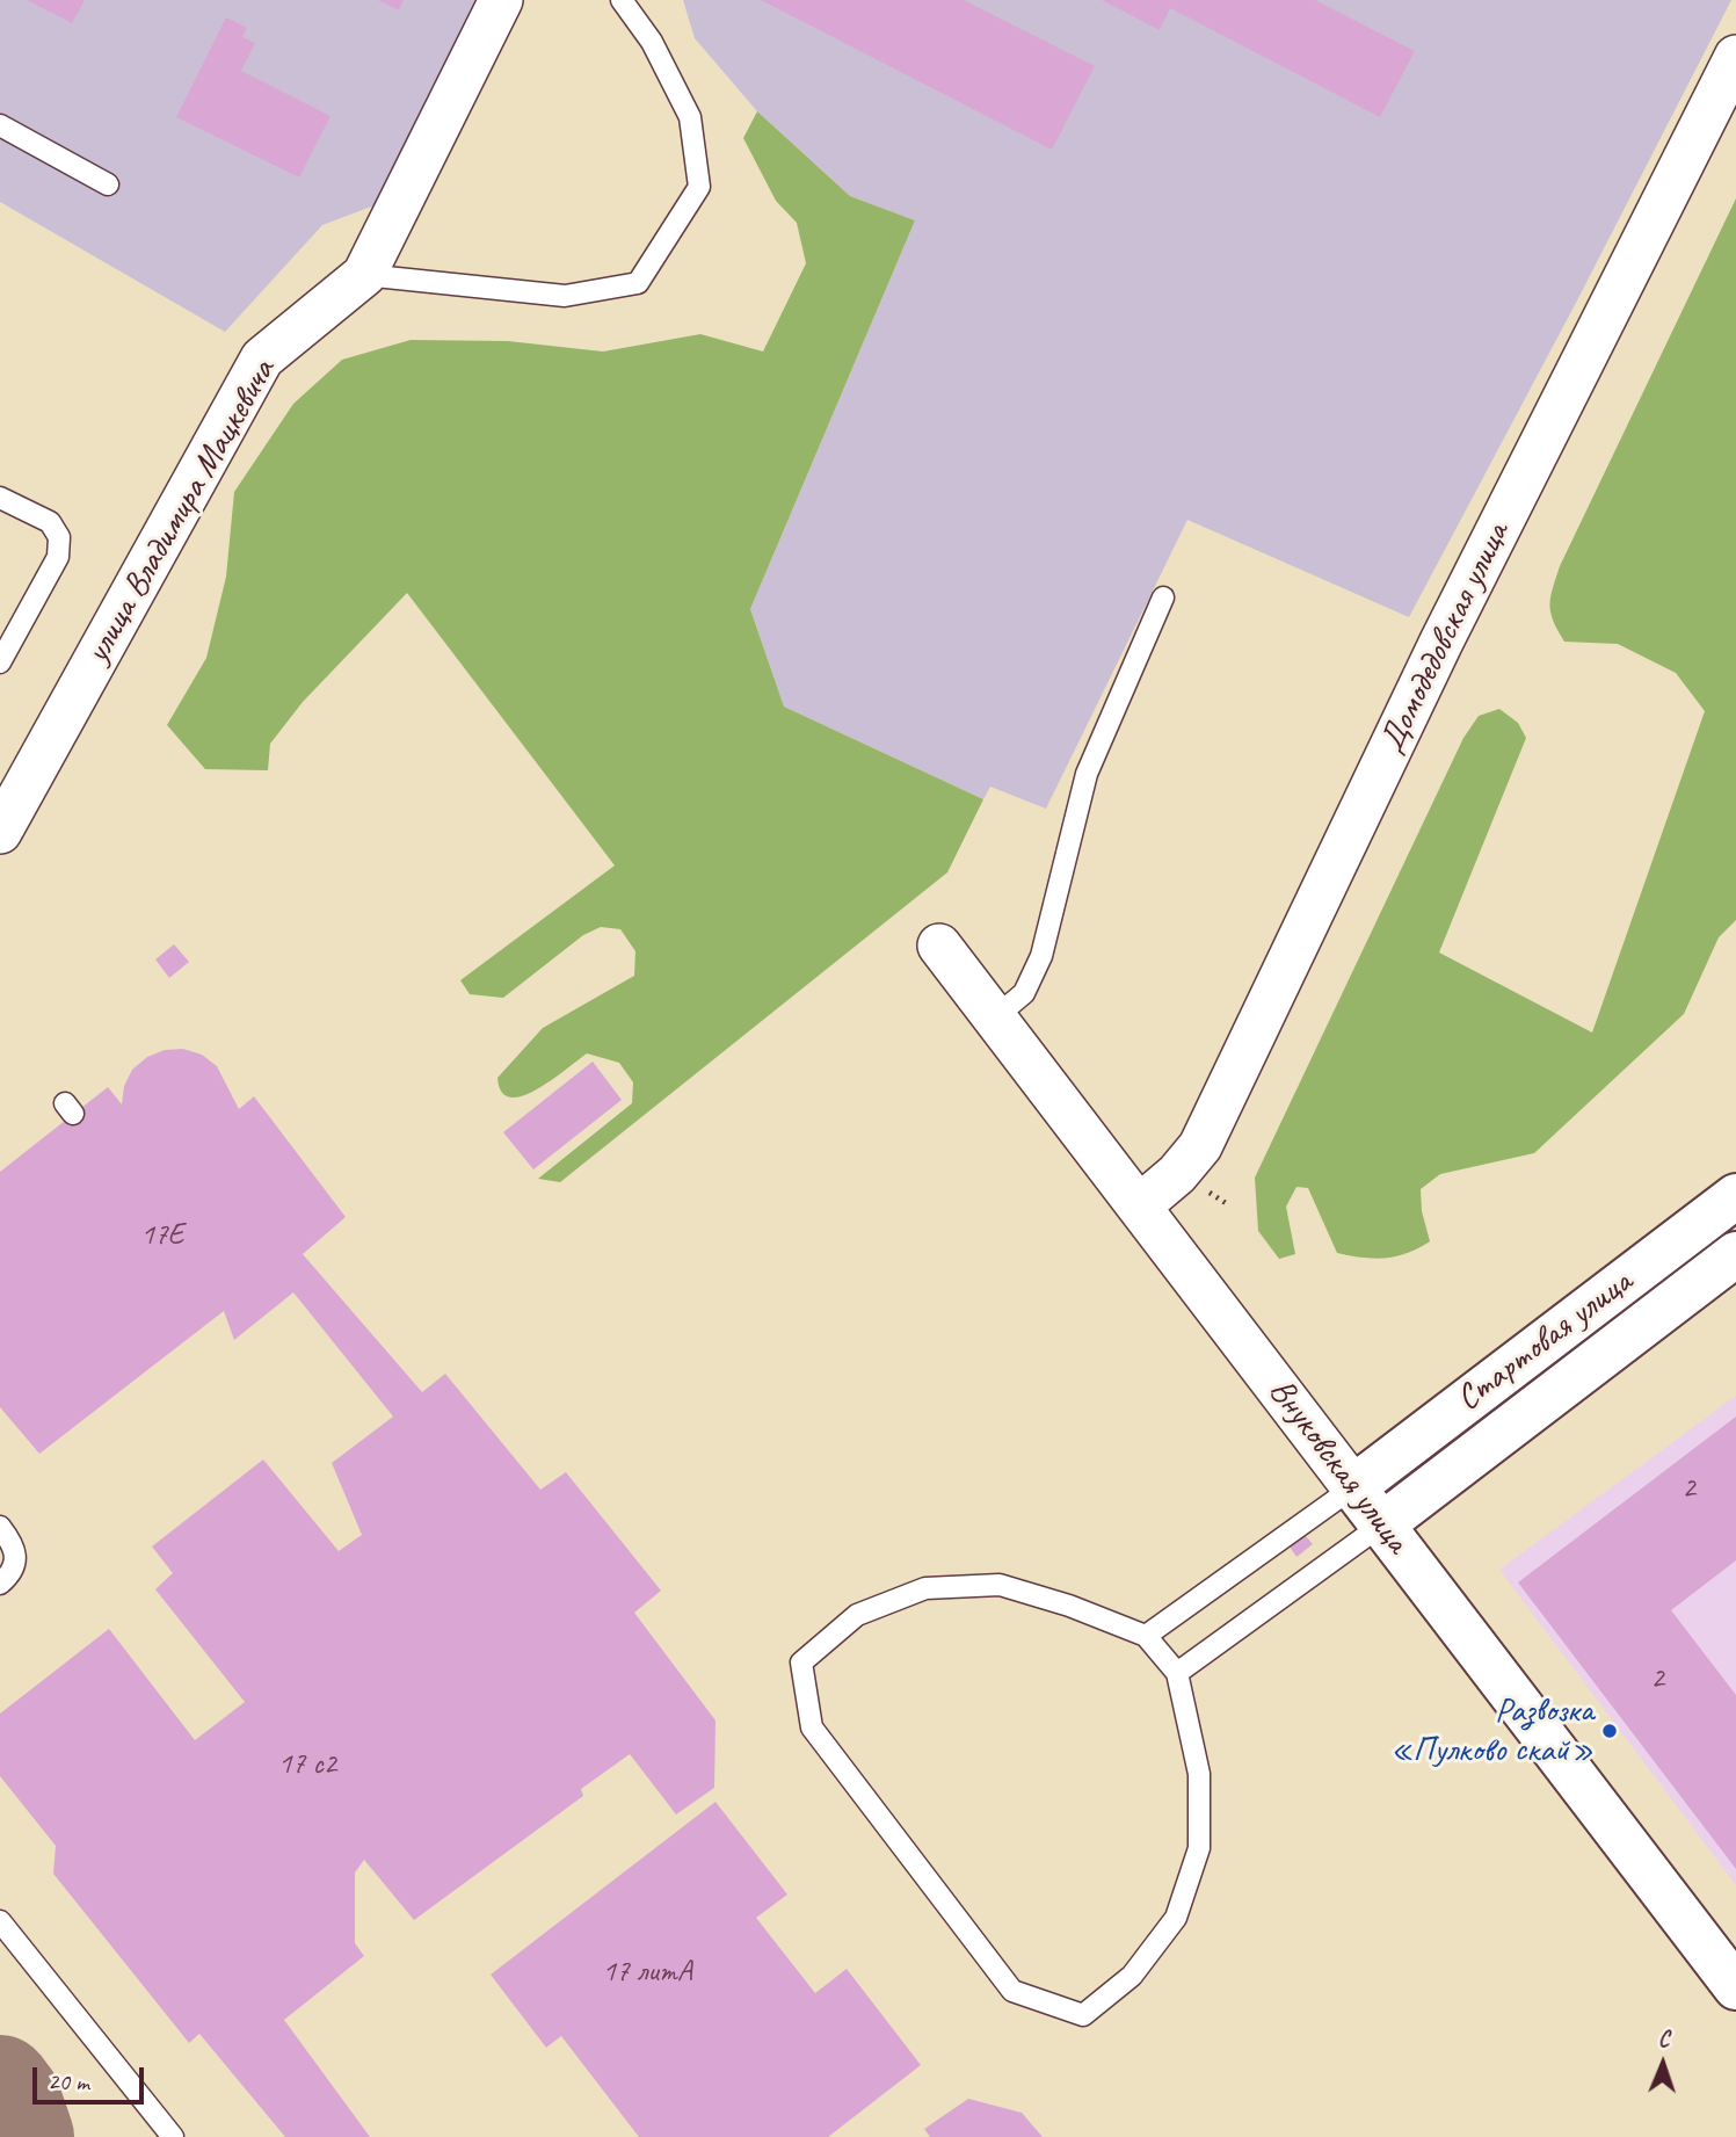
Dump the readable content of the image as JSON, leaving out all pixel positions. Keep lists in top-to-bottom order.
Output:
{
  "streets": {
    "street": [
      "улица Владимира Мацкевича",
      "Домодедовская улица",
      "Стартовая улица",
      "Внуковская улица"
    ]
  },
  "crossings": [
    ["Домодедовская улица", "Внуковская улица"],
    ["Стартовая улица", "Внуковская улица"]
  ],
  "places": ["Развозка «Пулково скай»"],
  "house_numbers": [
    "17Е",
    "2",
    "2",
    "17 с2",
    "17 литА"
  ],
  "scale_bar": "20 m",
  "north": "top"
}
